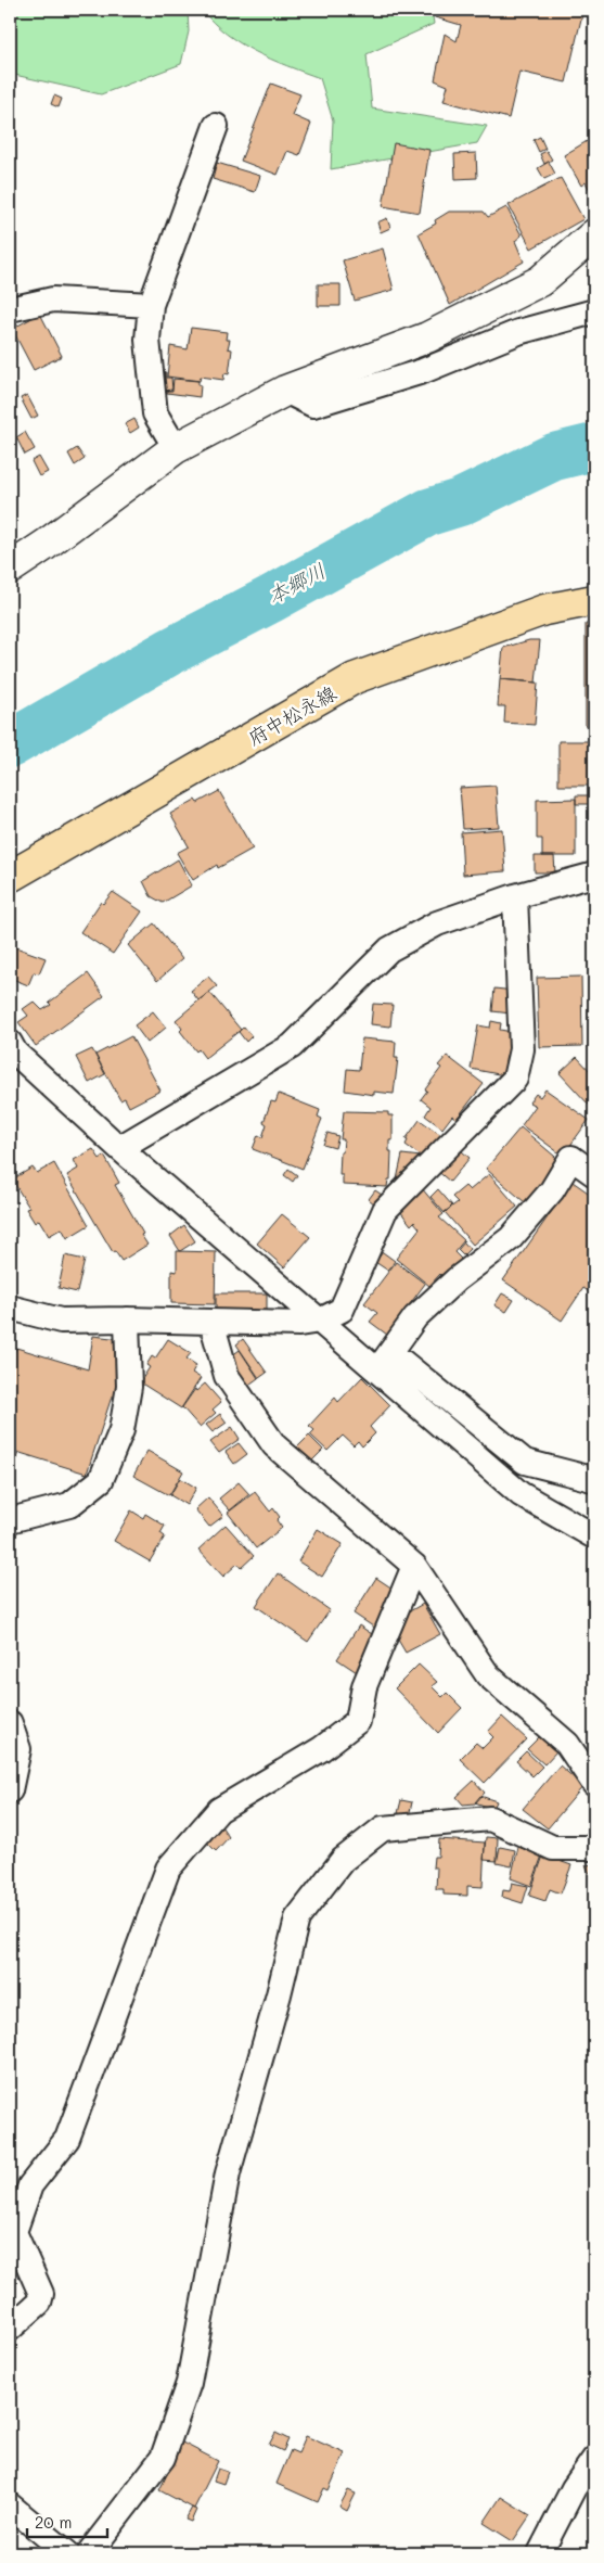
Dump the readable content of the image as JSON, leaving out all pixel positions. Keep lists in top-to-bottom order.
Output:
{
  "streets": {
    "main road": ["府中松永線"]
  },
  "water": ["本郷川"],
  "scale_bar": "20 m"
}
